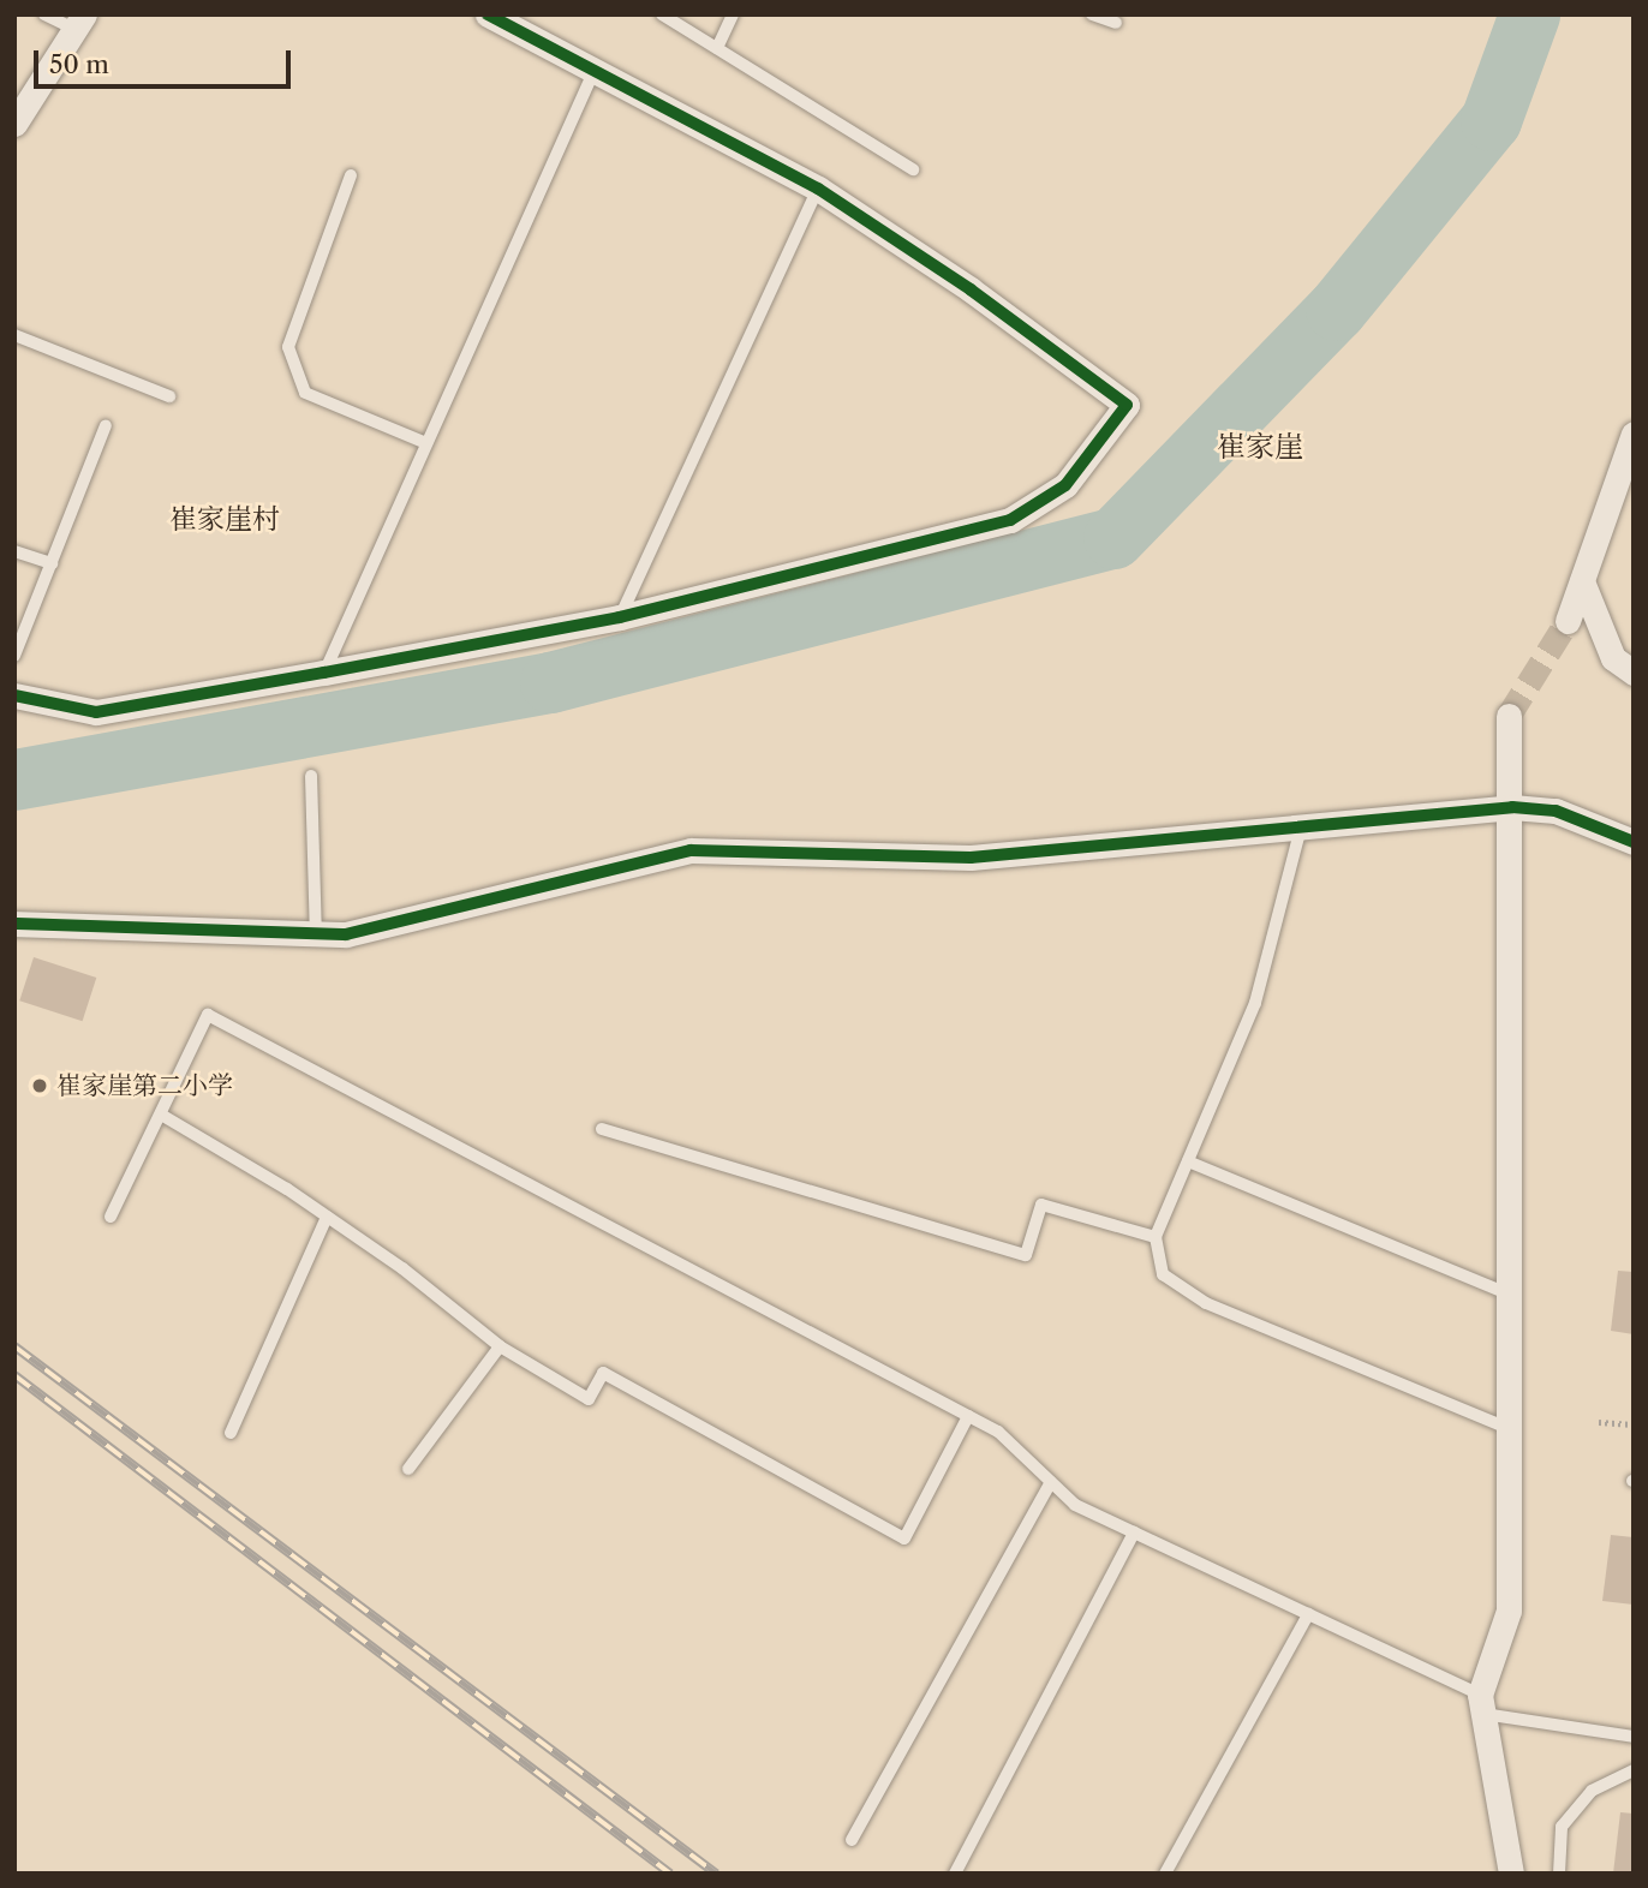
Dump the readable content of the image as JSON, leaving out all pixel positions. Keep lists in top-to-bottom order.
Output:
{
  "districts": ["崔家崖", "崔家崖村"],
  "places": ["崔家崖第二小学"],
  "scale_bar": "50 m"
}
